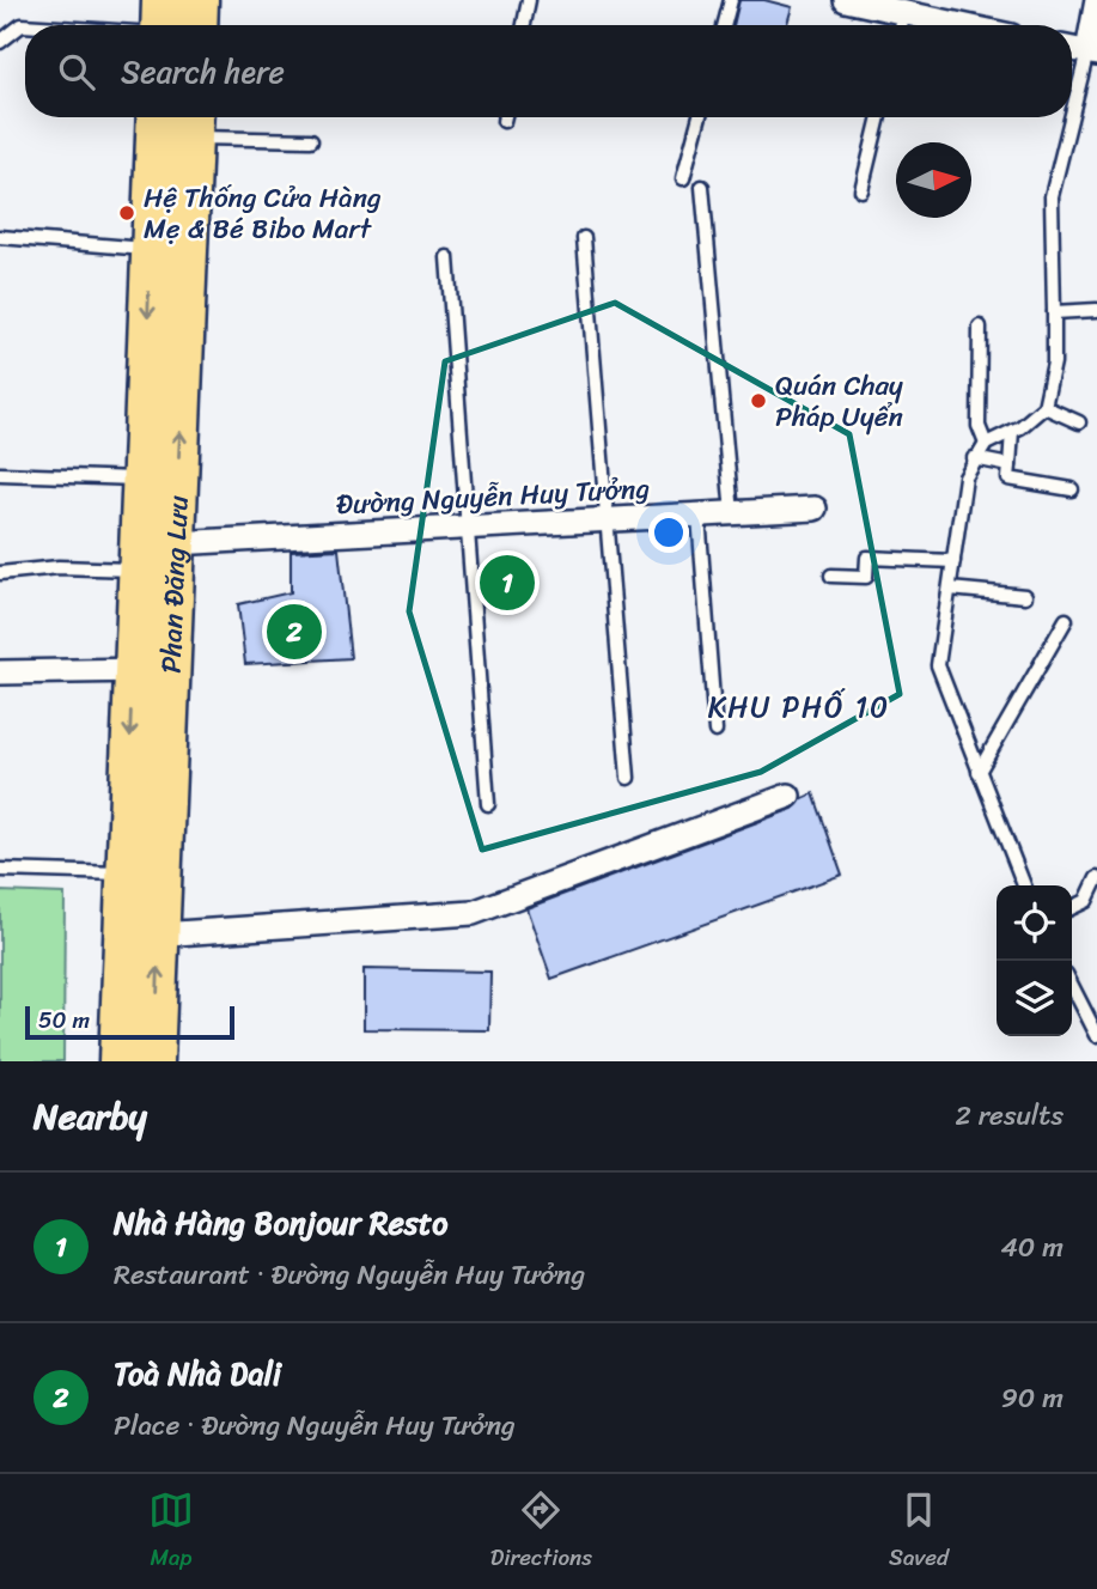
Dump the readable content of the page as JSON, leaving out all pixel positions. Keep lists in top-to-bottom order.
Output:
{
  "streets": {
    "main road": ["Phan Đăng Lưu"],
    "street": ["Đường Nguyễn Huy Tưởng"]
  },
  "crossings": [
    ["Đường Nguyễn Huy Tưởng", "Phan Đăng Lưu"]
  ],
  "districts": ["KHU PHỐ 10"],
  "places": ["Hệ Thống Cửa Hàng Mẹ & Bé Bibo Mart", "Quán Chay Pháp Uyển"],
  "scale_bar": "50 m",
  "north": "right",
  "page": {
    "search": "Search here",
    "pins": ["1", "2"],
    "scale": "50 m",
    "heading": ["Nearby", "2 results"],
    "list": [
      {
        "mark": "1",
        "name": "Nhà Hàng Bonjour Resto",
        "note": "Restaurant · Đường Nguyễn Huy Tưởng",
        "value": "40 m"
      },
      {
        "mark": "2",
        "name": "Toà Nhà Dali",
        "note": "Place · Đường Nguyễn Huy Tưởng",
        "value": "90 m"
      }
    ],
    "nav": ["Map", "Directions", "Saved"]
  }
}
